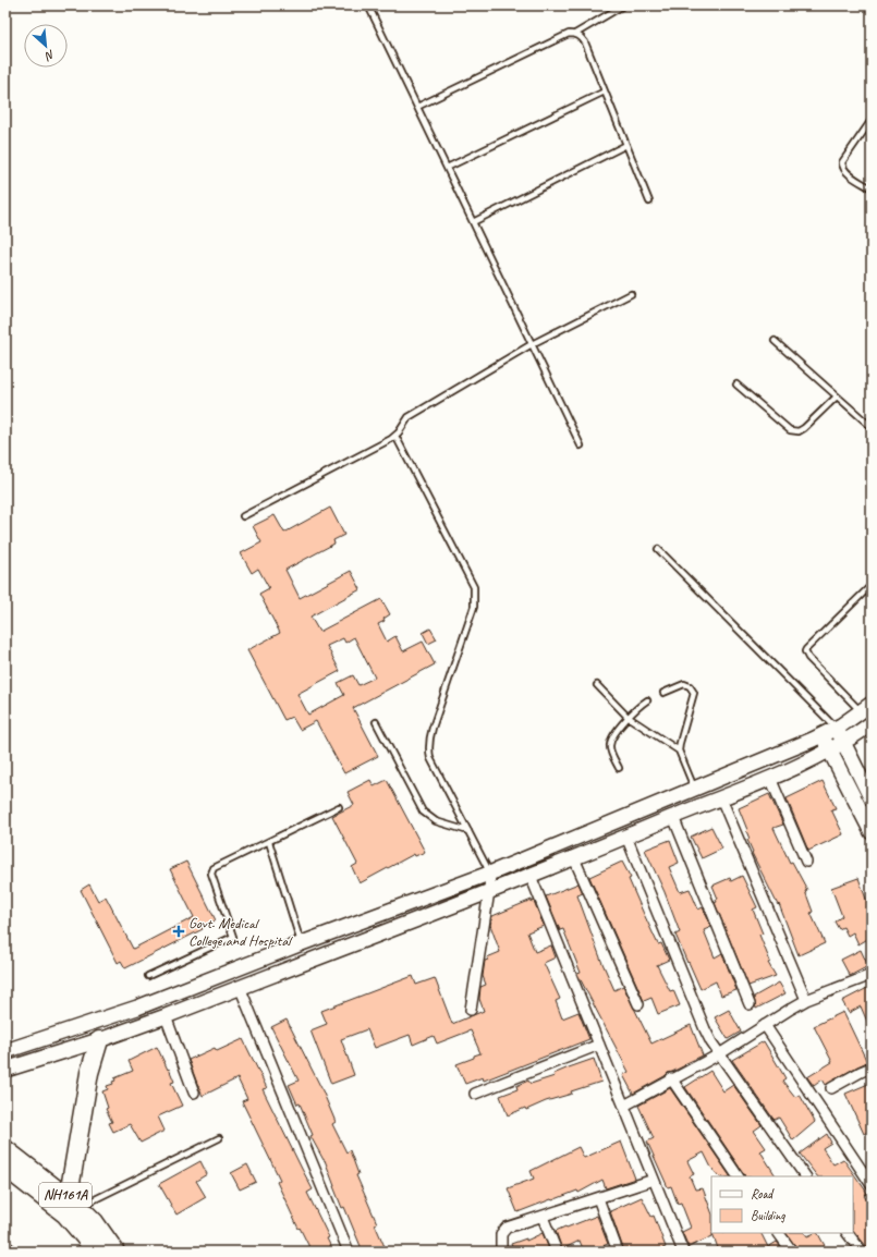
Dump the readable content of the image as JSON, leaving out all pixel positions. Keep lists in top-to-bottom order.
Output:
{
  "streets": {
    "highway": ["NH161A"]
  },
  "places": {
    "health": ["Govt. Medical College and Hospital"]
  },
  "legend": ["Road", "Building"],
  "north": "bottom right"
}
